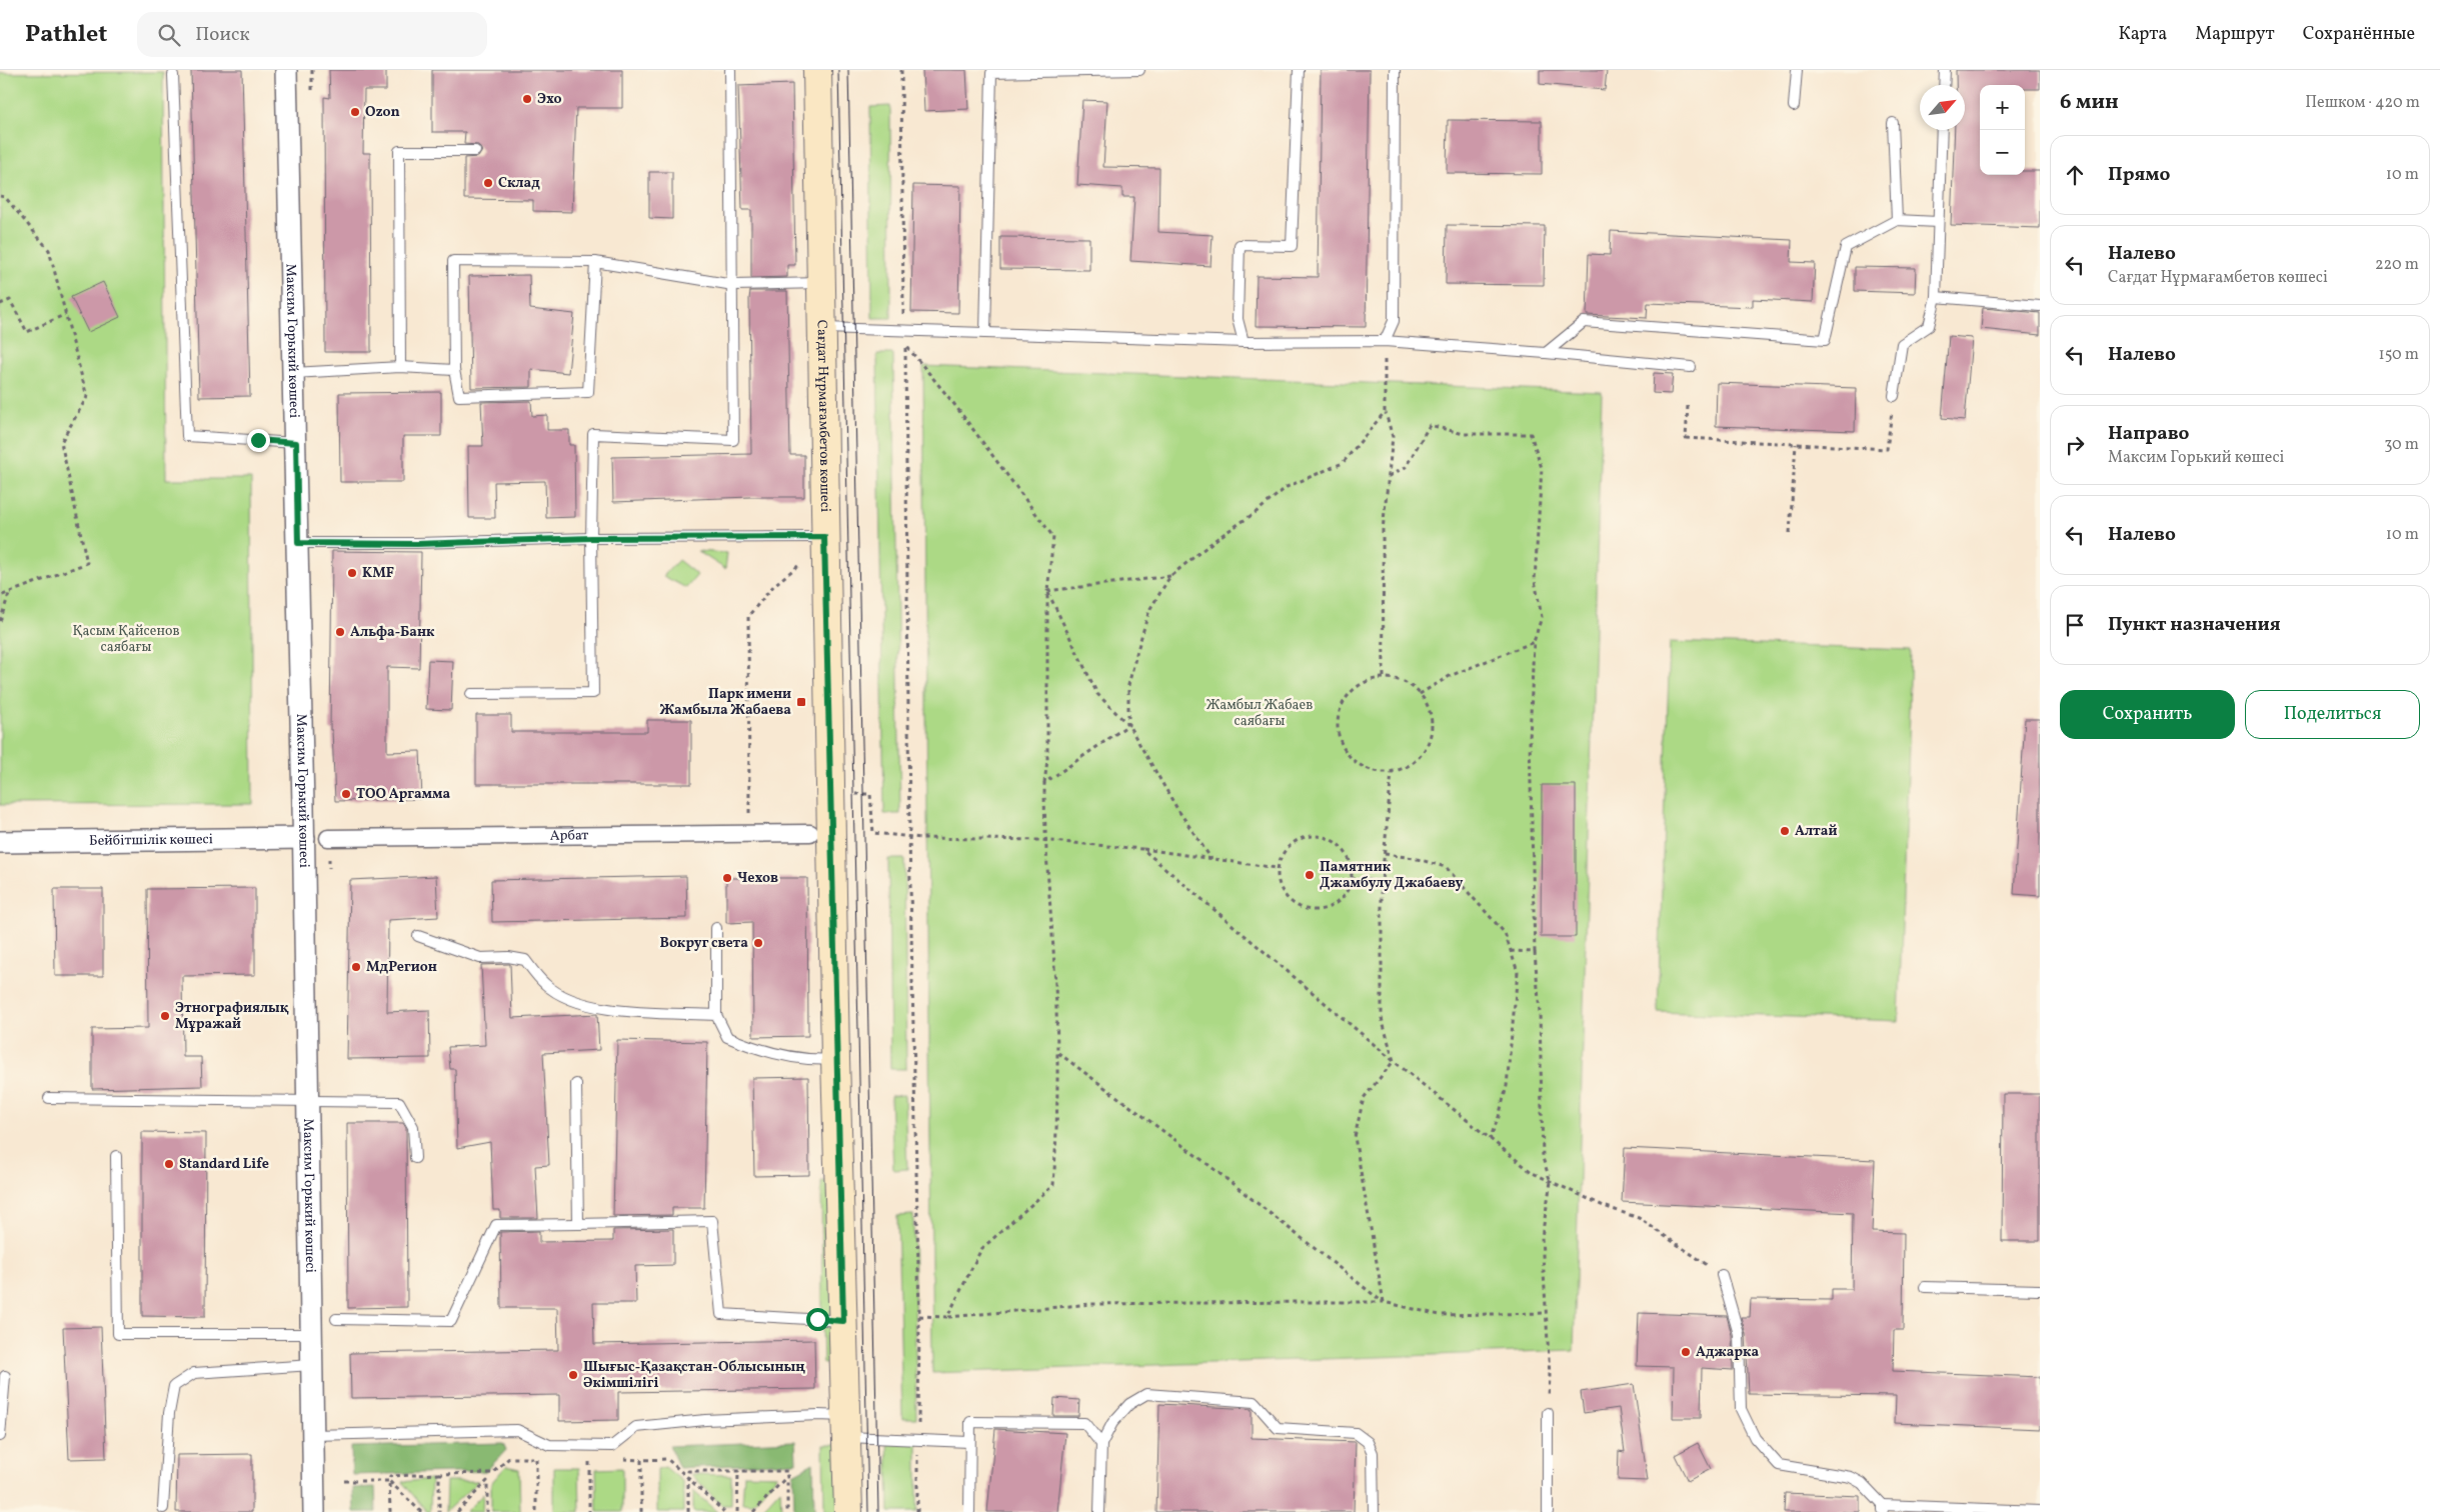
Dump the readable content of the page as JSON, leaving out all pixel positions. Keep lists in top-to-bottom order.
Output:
{
  "streets": {
    "main road": ["Сағдат Нұрмағамбетов көшесі"],
    "street": ["Максим Горький көшесі", "Арбат", "Бейбітшілік көшесі"]
  },
  "crossings": [
    ["Максим Горький көшесі", "Бейбітшілік көшесі"]
  ],
  "parks": ["Қасым Қайсенов саябағы", "Жамбыл Жабаев саябағы"],
  "places": {
    "other": [
      "Эхо",
      "Ozon",
      "Склад",
      "KMF",
      "Альфа-Банк",
      "ТОО Аргамма",
      "Алтай",
      "Памятник Джамбулу Джабаеву",
      "Чехов",
      "Вокруг света",
      "МдРегион",
      "Этнографиялық Мұражай",
      "Standard Life",
      "Аджарка",
      "Шығыс-Қазақстан-Облысының Әкімшілігі"
    ],
    "transit": ["Парк имени Жамбыла Жабаева"]
  },
  "north": "top right",
  "page": {
    "header": "Pathlet",
    "search": "Поиск",
    "nav": ["Карта", "Маршрут", "Сохранённые"],
    "heading": ["6 мин", "Пешком · 420 m"],
    "map_buttons": ["+", "−"],
    "list": [
      ["Прямо", "10 m"],
      ["Налево", "Сағдат Нұрмағамбетов көшесі", "220 m"],
      ["Налево", "150 m"],
      ["Направо", "Максим Горький көшесі", "30 m"],
      ["Налево", "10 m"],
      "Пункт назначения"
    ],
    "buttons": ["Сохранить", "Поделиться"]
  }
}
